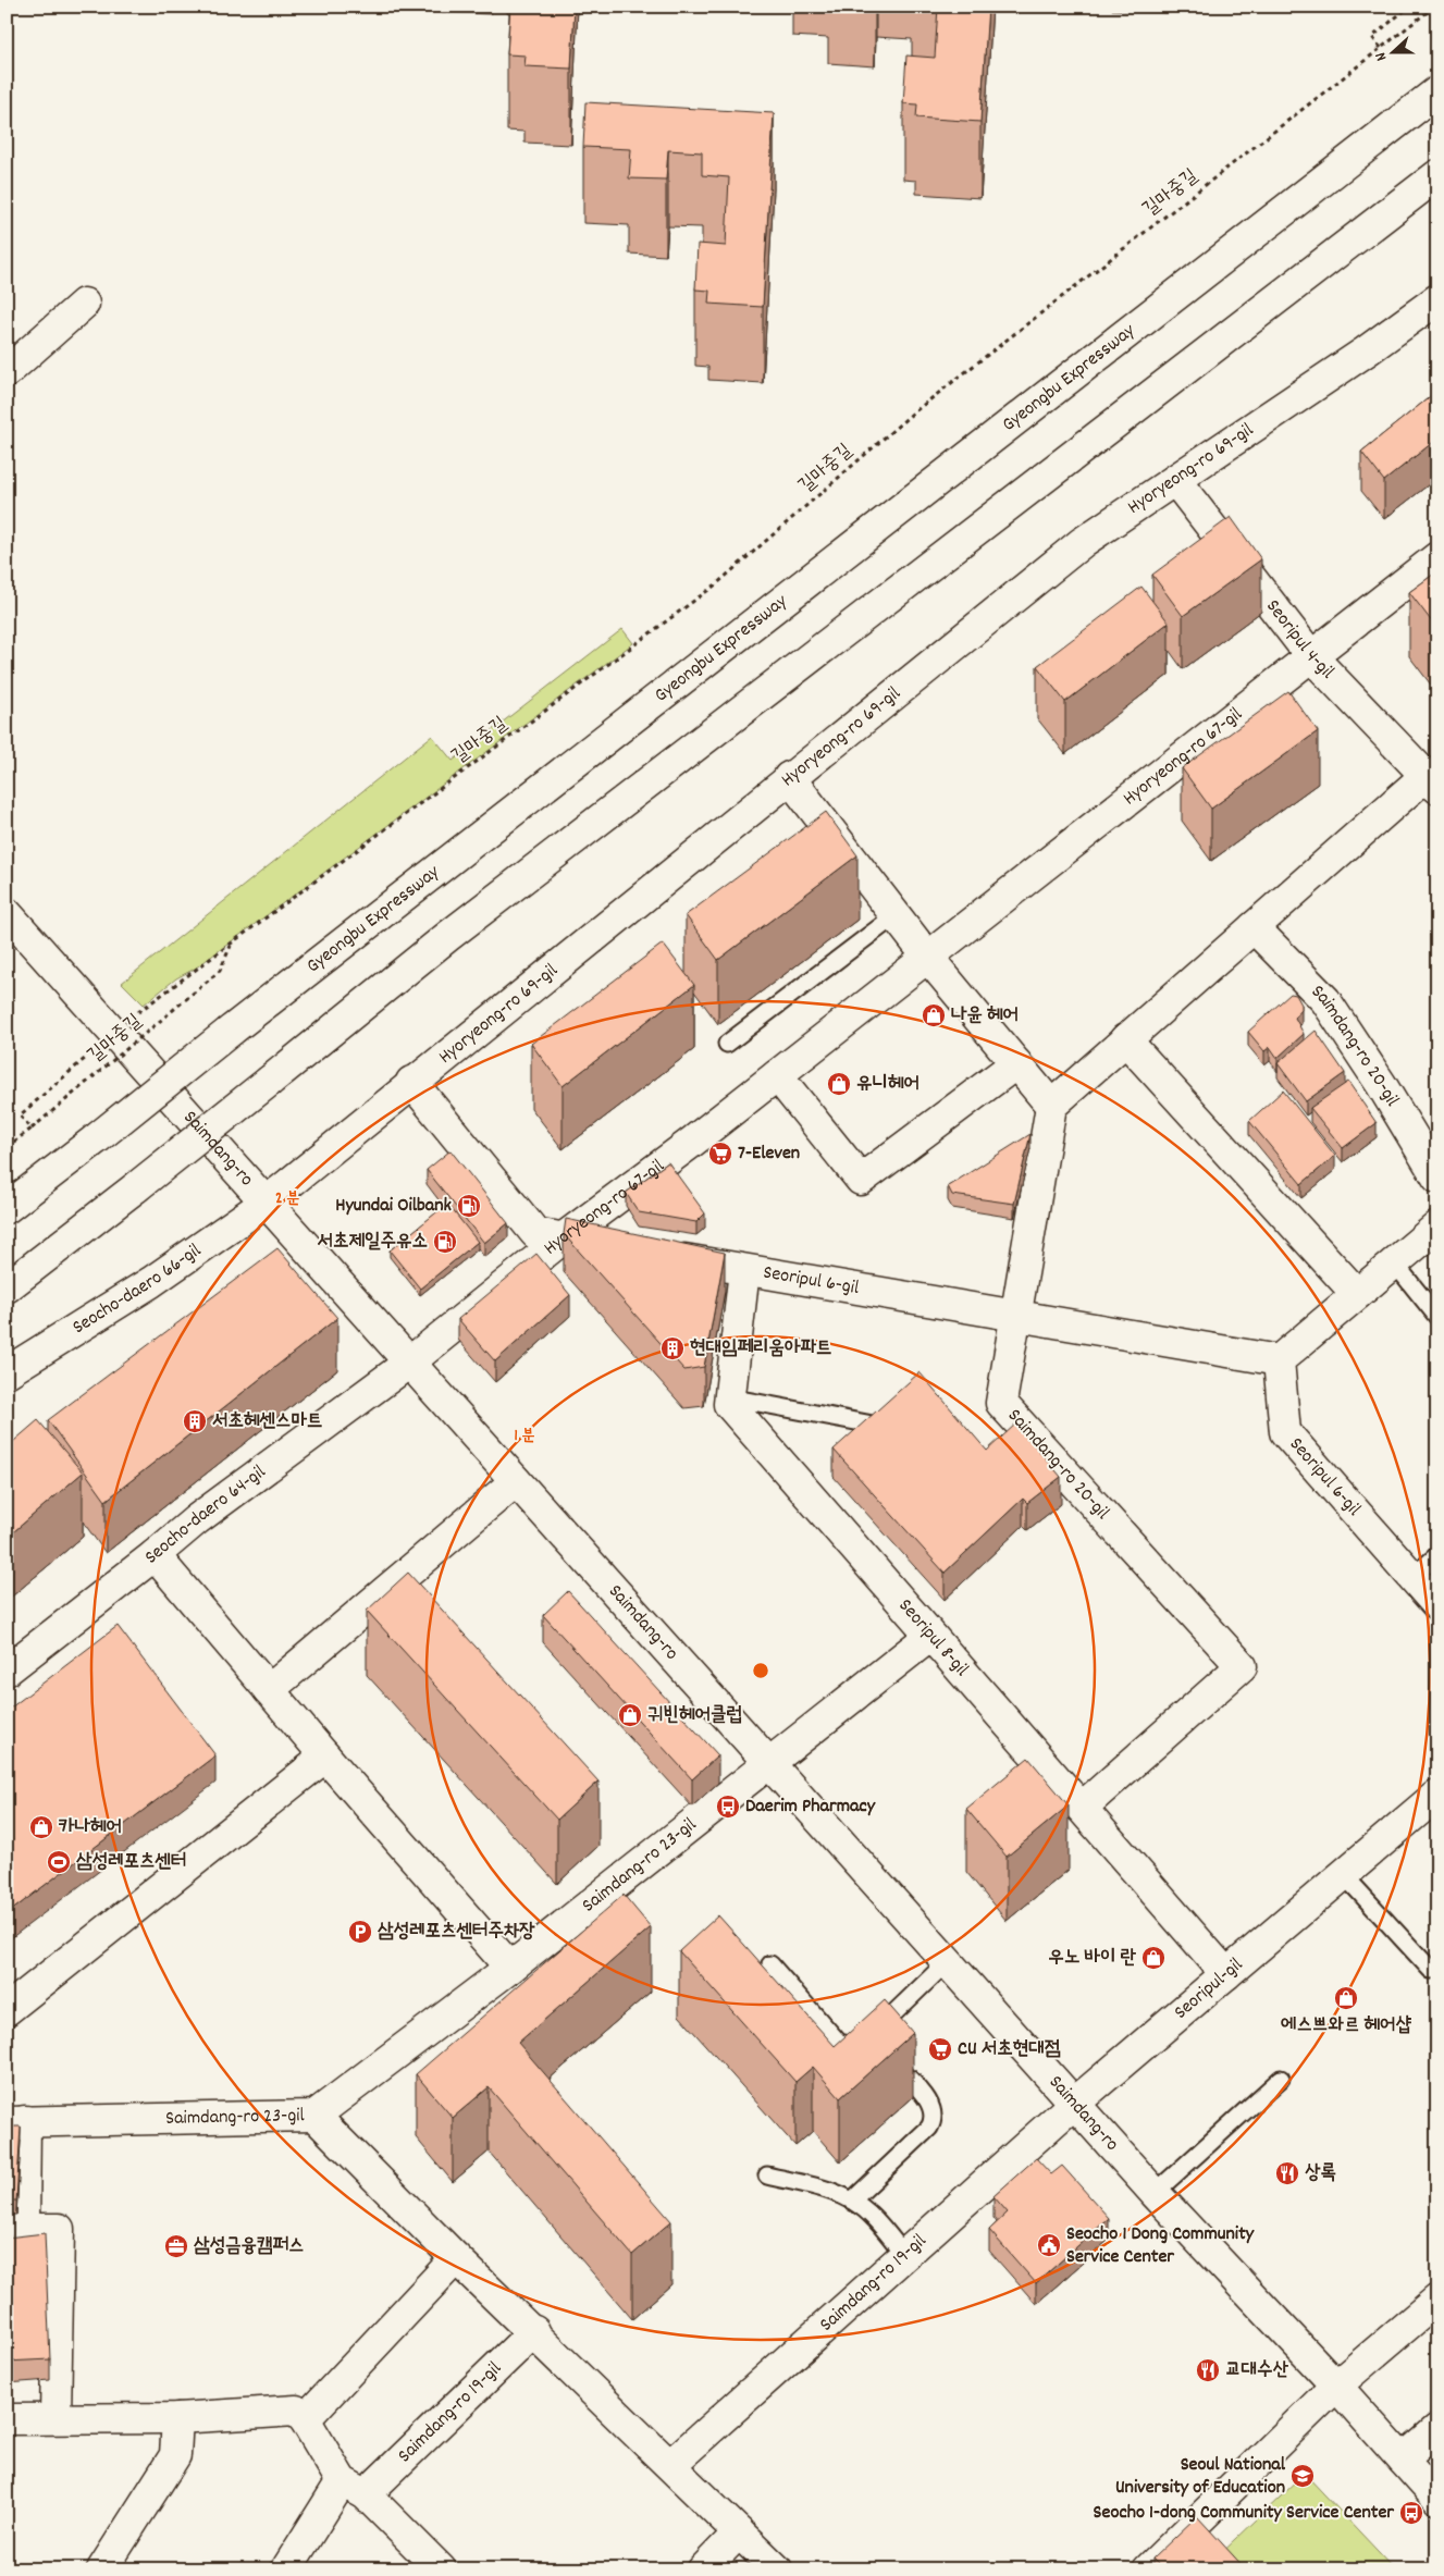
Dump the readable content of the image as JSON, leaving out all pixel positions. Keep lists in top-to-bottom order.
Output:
{
  "streets": {
    "main road": [
      "Gyeongbu Expressway",
      "Hyoryeong-ro 69-gil",
      "Seoripul 4-gil",
      "Hyoryeong-ro 67-gil",
      "Saimdang-ro 20-gil",
      "Saimdang-ro",
      "Seoripul 6-gil",
      "Seocho-daero 66-gil",
      "Seocho-daero 64-gil",
      "Seoripul 8-gil",
      "Saimdang-ro 23-gil",
      "Seoripul-gil",
      "Saimdang-ro 19-gil"
    ],
    "path": ["길마중길"]
  },
  "crossings": [
    ["Hyoryeong-ro 69-gil", "Seoripul 4-gil"],
    ["Hyoryeong-ro 69-gil", "Saimdang-ro"],
    ["Hyoryeong-ro 69-gil", "Seocho-daero 66-gil"],
    ["Seoripul 4-gil", "Hyoryeong-ro 67-gil"],
    ["Hyoryeong-ro 67-gil", "Saimdang-ro"],
    ["Hyoryeong-ro 67-gil", "Seocho-daero 64-gil"],
    ["Saimdang-ro 20-gil", "Seoripul 6-gil"],
    ["Saimdang-ro 20-gil", "Seoripul 8-gil"],
    ["Saimdang-ro", "Seocho-daero 66-gil"],
    ["Saimdang-ro", "Seocho-daero 64-gil"],
    ["Saimdang-ro", "Saimdang-ro 23-gil"],
    ["Saimdang-ro", "Seoripul-gil"],
    ["Saimdang-ro", "Saimdang-ro 19-gil"],
    ["Seoripul 8-gil", "Seoripul-gil"],
    ["Seoripul-gil", "Saimdang-ro 19-gil"]
  ],
  "places": {
    "shop": [
      "나윤 헤어",
      "유니헤어",
      "귀빈헤어클럽",
      "카나헤어",
      "우노 바이 란",
      "에스쁘와르 헤어샵"
    ],
    "supermarket": ["7-Eleven", "CU 서초현대점"],
    "fuel station": ["Hyundai Oilbank", "서초제일주유소"],
    "building": ["현대임페리움아파트", "서초헤센스마트"],
    "bus stop": ["Daerim Pharmacy", "Seocho 1-dong Community Service Center"],
    "sports": ["삼성레포츠센터"],
    "parking": ["삼성레포츠센터주차장"],
    "restaurant": ["상록", "교대수산"],
    "public building": ["Seocho 1 Dong Community Service Center"],
    "office": ["삼성금융캠퍼스"],
    "school or university": ["Seoul National University of Education"]
  },
  "north": "left",
  "rings": ["2 분", "1 분"]
}
